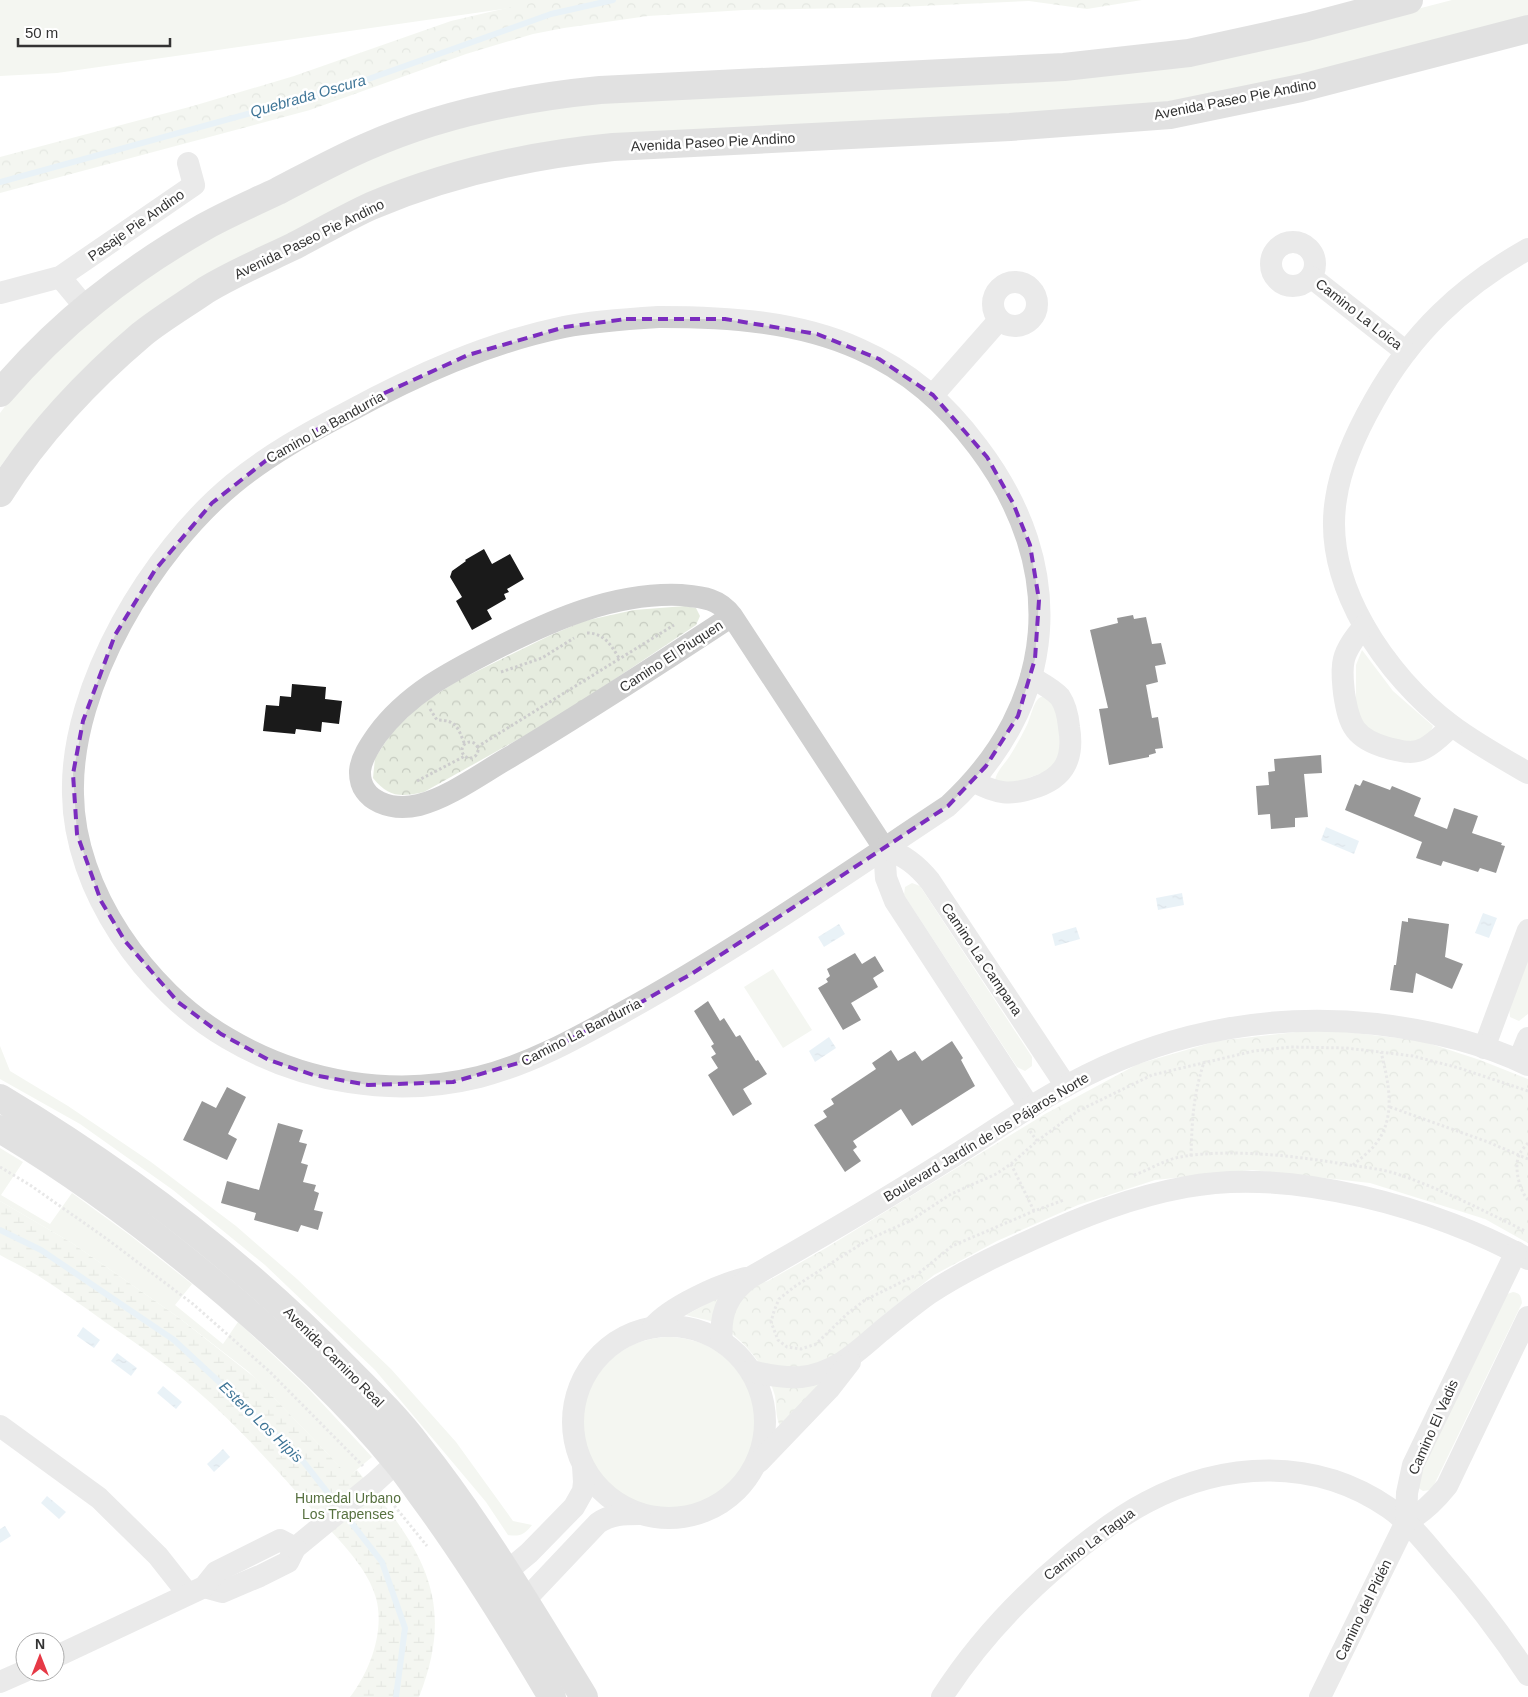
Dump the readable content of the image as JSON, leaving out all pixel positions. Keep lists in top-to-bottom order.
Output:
{
  "streets": {
    "main road": ["Avenida Paseo Pie Andino", "Avenida Camino Real"],
    "street": [
      "Pasaje Pie Andino",
      "Camino La Loica",
      "Camino La Bandurria",
      "Camino El Piuquen",
      "Camino La Campana",
      "Boulevard Jardín de los Pájaros Norte",
      "Camino El Vadis",
      "Camino La Tagua",
      "Camino del Pidén"
    ]
  },
  "crossings": [
    ["Camino La Bandurria", "Camino La Campana"],
    ["Camino La Campana", "Boulevard Jardín de los Pájaros Norte"],
    ["Camino El Vadis", "Camino La Tagua"],
    ["Camino El Vadis", "Camino del Pidén"],
    ["Camino La Tagua", "Camino del Pidén"]
  ],
  "water": ["Quebrada Oscura", "Estero Los Hipis"],
  "parks": ["Humedal Urbano Los Trapenses"],
  "scale_bar": "50 m",
  "north": "top"
}
